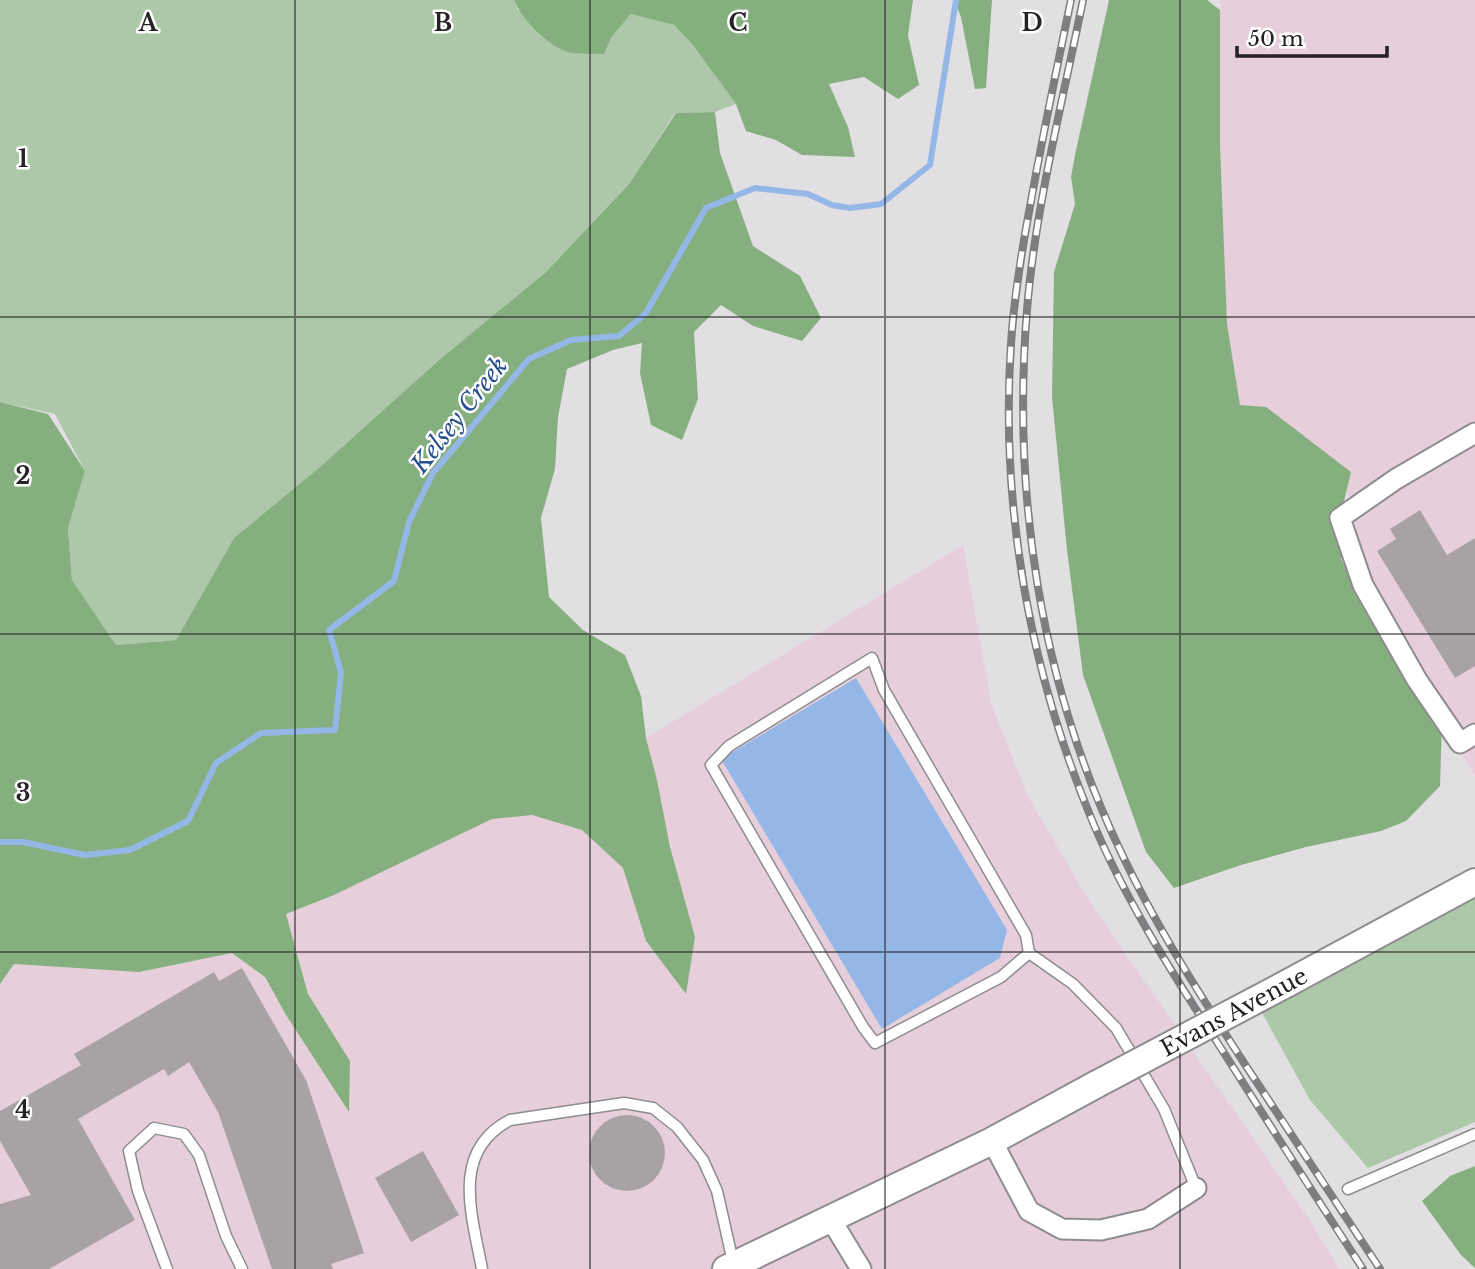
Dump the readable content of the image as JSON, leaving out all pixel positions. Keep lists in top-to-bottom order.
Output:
{
  "streets": {
    "street": ["Evans Avenue"]
  },
  "water": ["Kelsey Creek"],
  "scale_bar": "50 m",
  "grid": {
    "columns": [
      "A",
      "B",
      "C",
      "D"
    ],
    "rows": [
      "1",
      "2",
      "3",
      "4"
    ]
  }
}
